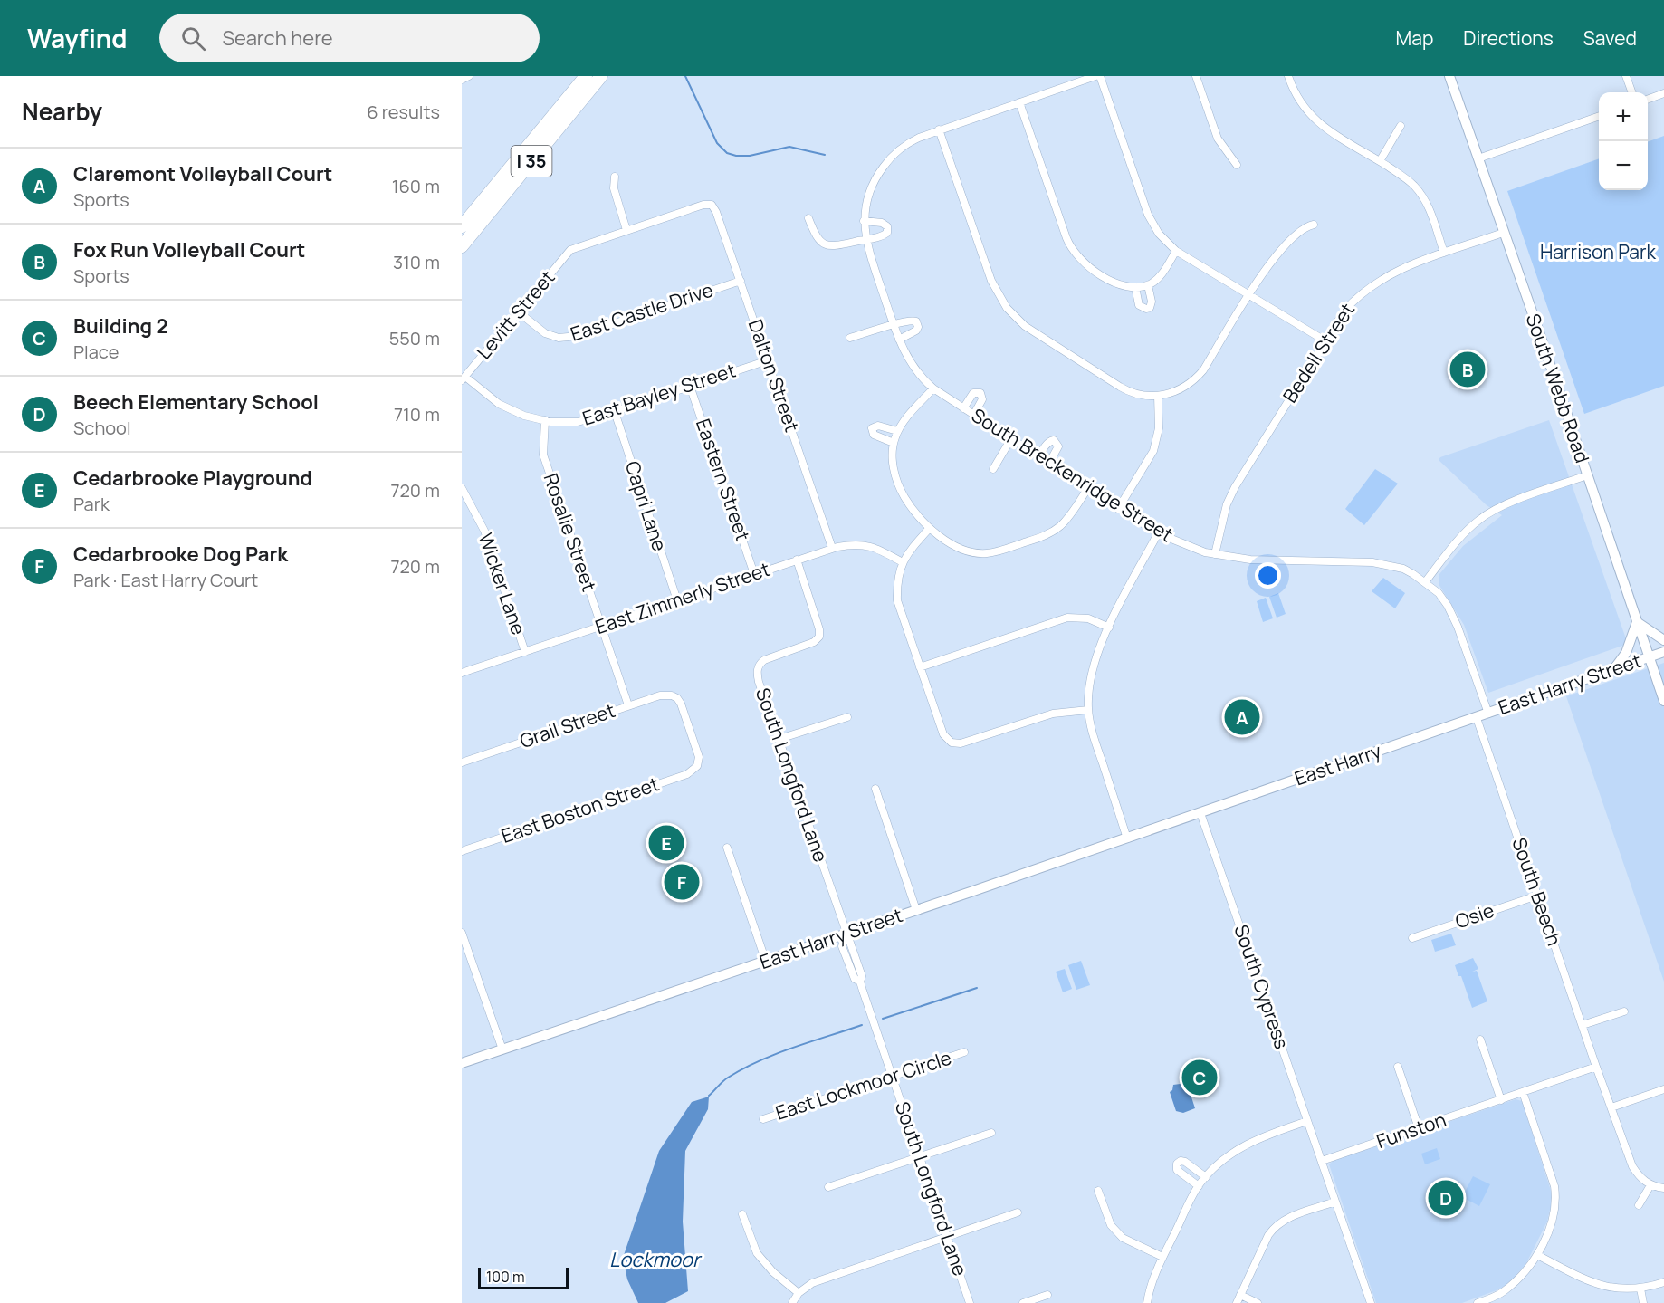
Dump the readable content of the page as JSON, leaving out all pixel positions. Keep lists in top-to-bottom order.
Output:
{
  "streets": {
    "highway": ["I 35"],
    "main road": ["South Webb Road", "East Harry Street", "East Harry"],
    "street": [
      "East Castle Drive",
      "Levitt Street",
      "Bedell Street",
      "Dalton Street",
      "East Bayley Street",
      "South Breckenridge Street",
      "Eastern Street",
      "Capri Lane",
      "Rosalie Street",
      "Wicker Lane",
      "East Zimmerly Street",
      "Grail Street",
      "South Longford Lane",
      "East Boston Street",
      "South Beech",
      "Osie",
      "South Cypress",
      "East Lockmoor Circle",
      "Funston"
    ]
  },
  "crossings": [
    ["East Castle Drive", "Levitt Street"],
    ["East Castle Drive", "Dalton Street"],
    ["Levitt Street", "Dalton Street"],
    ["Levitt Street", "East Bayley Street"],
    ["Bedell Street", "South Webb Road"],
    ["Bedell Street", "South Breckenridge Street"],
    ["Dalton Street", "East Bayley Street"],
    ["Dalton Street", "East Zimmerly Street"],
    ["South Webb Road", "East Harry Street"],
    ["East Bayley Street", "Eastern Street"],
    ["East Bayley Street", "Capri Lane"],
    ["East Bayley Street", "Rosalie Street"],
    ["South Breckenridge Street", "East Harry Street"],
    ["Eastern Street", "East Zimmerly Street"],
    ["Capri Lane", "East Zimmerly Street"],
    ["Rosalie Street", "East Zimmerly Street"],
    ["Rosalie Street", "Grail Street"],
    ["Wicker Lane", "East Zimmerly Street"],
    ["East Zimmerly Street", "South Longford Lane"],
    ["East Harry Street", "East Harry"],
    ["East Harry Street", "South Longford Lane"],
    ["East Harry Street", "South Beech"],
    ["East Harry Street", "South Cypress"],
    ["Grail Street", "East Boston Street"],
    ["East Harry", "South Beech"],
    ["East Harry", "South Cypress"],
    ["South Longford Lane", "East Lockmoor Circle"],
    ["South Beech", "Osie"],
    ["South Cypress", "Funston"]
  ],
  "water": ["Lockmoor"],
  "parks": ["Harrison Park"],
  "scale_bar": "100 m",
  "page": {
    "header": "Wayfind",
    "search": "Search here",
    "nav": ["Map", "Directions", "Saved"],
    "heading": ["Nearby", "6 results"],
    "map_buttons": ["+", "−"],
    "list": [
      {
        "mark": "A",
        "name": "Claremont Volleyball Court",
        "note": "Sports",
        "value": "160 m"
      },
      {
        "mark": "B",
        "name": "Fox Run Volleyball Court",
        "note": "Sports",
        "value": "310 m"
      },
      {
        "mark": "C",
        "name": "Building 2",
        "note": "Place",
        "value": "550 m"
      },
      {
        "mark": "D",
        "name": "Beech Elementary School",
        "note": "School",
        "value": "710 m"
      },
      {
        "mark": "E",
        "name": "Cedarbrooke Playground",
        "note": "Park",
        "value": "720 m"
      },
      {
        "mark": "F",
        "name": "Cedarbrooke Dog Park",
        "note": "Park · East Harry Court",
        "value": "720 m"
      }
    ],
    "pins": [
      "B",
      "A",
      "E",
      "F",
      "C",
      "D"
    ],
    "scale": "100 m"
  }
}
